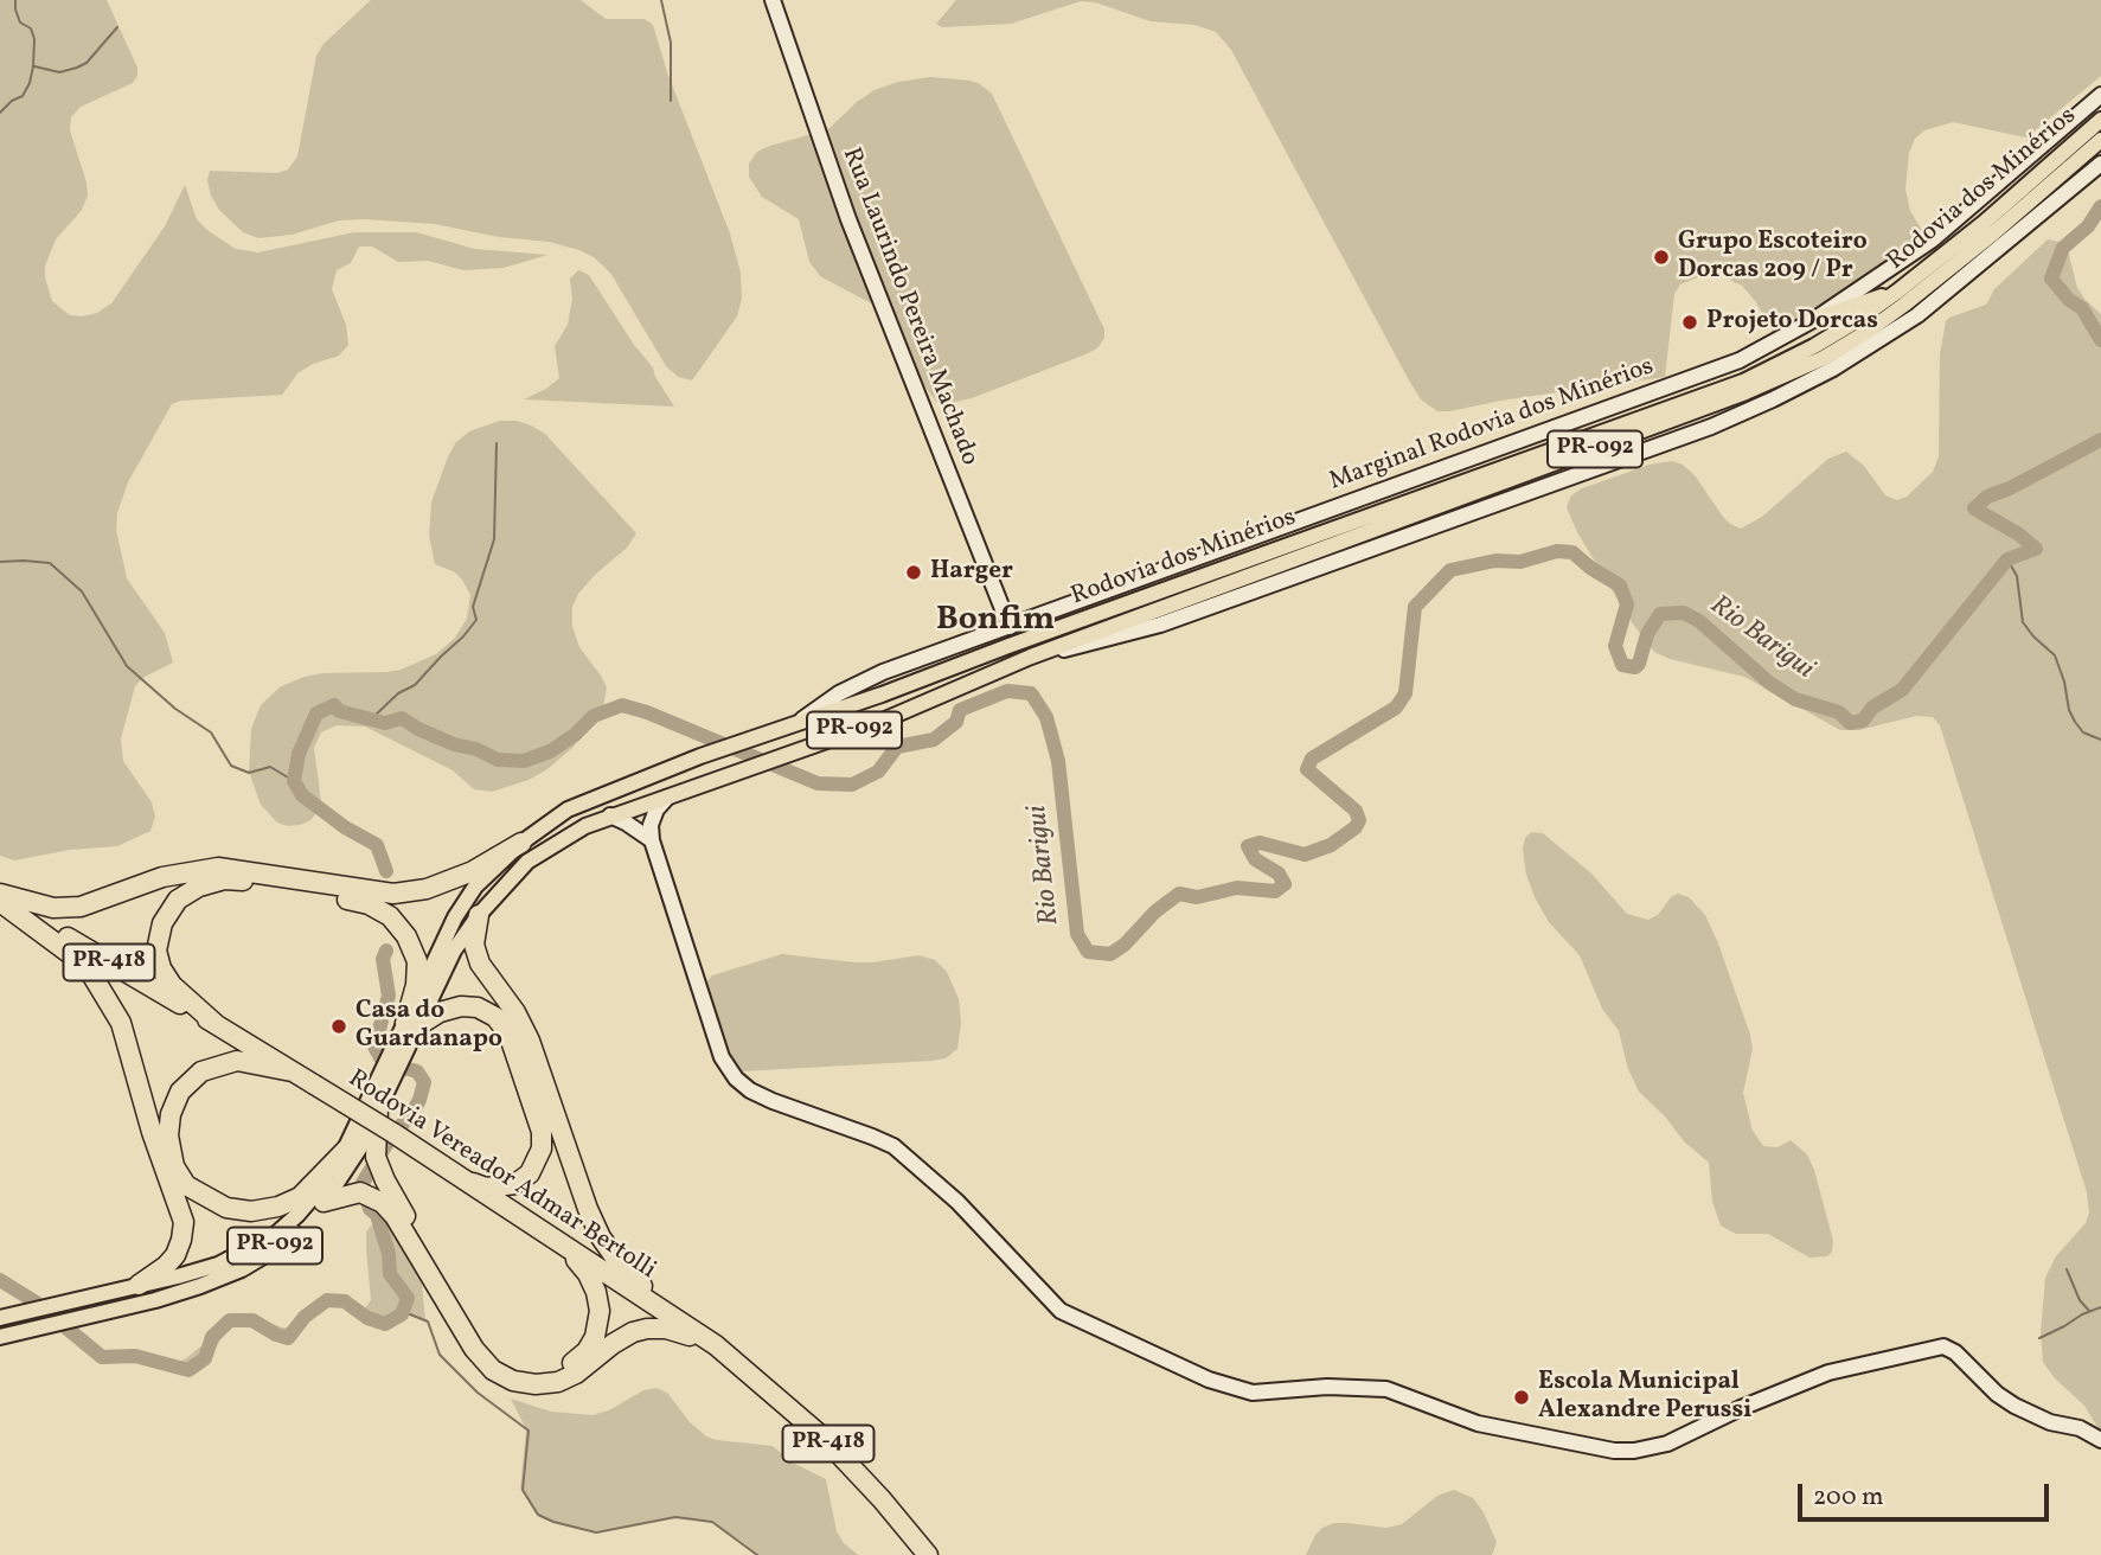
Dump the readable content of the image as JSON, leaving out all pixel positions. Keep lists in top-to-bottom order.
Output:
{
  "streets": {
    "highway": ["PR-418", "Rodovia Vereador Admar Bertolli"],
    "main road": [
      "Rodovia dos Minérios",
      "Rua Laurindo Pereira Machado",
      "Marginal Rodovia dos Minérios",
      "PR-092"
    ]
  },
  "crossings": [
    ["Rodovia dos Minérios", "Marginal Rodovia dos Minérios"],
    ["Rua Laurindo Pereira Machado", "Marginal Rodovia dos Minérios"]
  ],
  "districts": ["Bonfim"],
  "water": ["Rio Barigui"],
  "places": [
    "Grupo Escoteiro Dorcas 209 / Pr",
    "Projeto Dorcas",
    "Harger",
    "Casa do Guardanapo",
    "Escola Municipal Alexandre Perussi"
  ],
  "scale_bar": "200 m"
}
